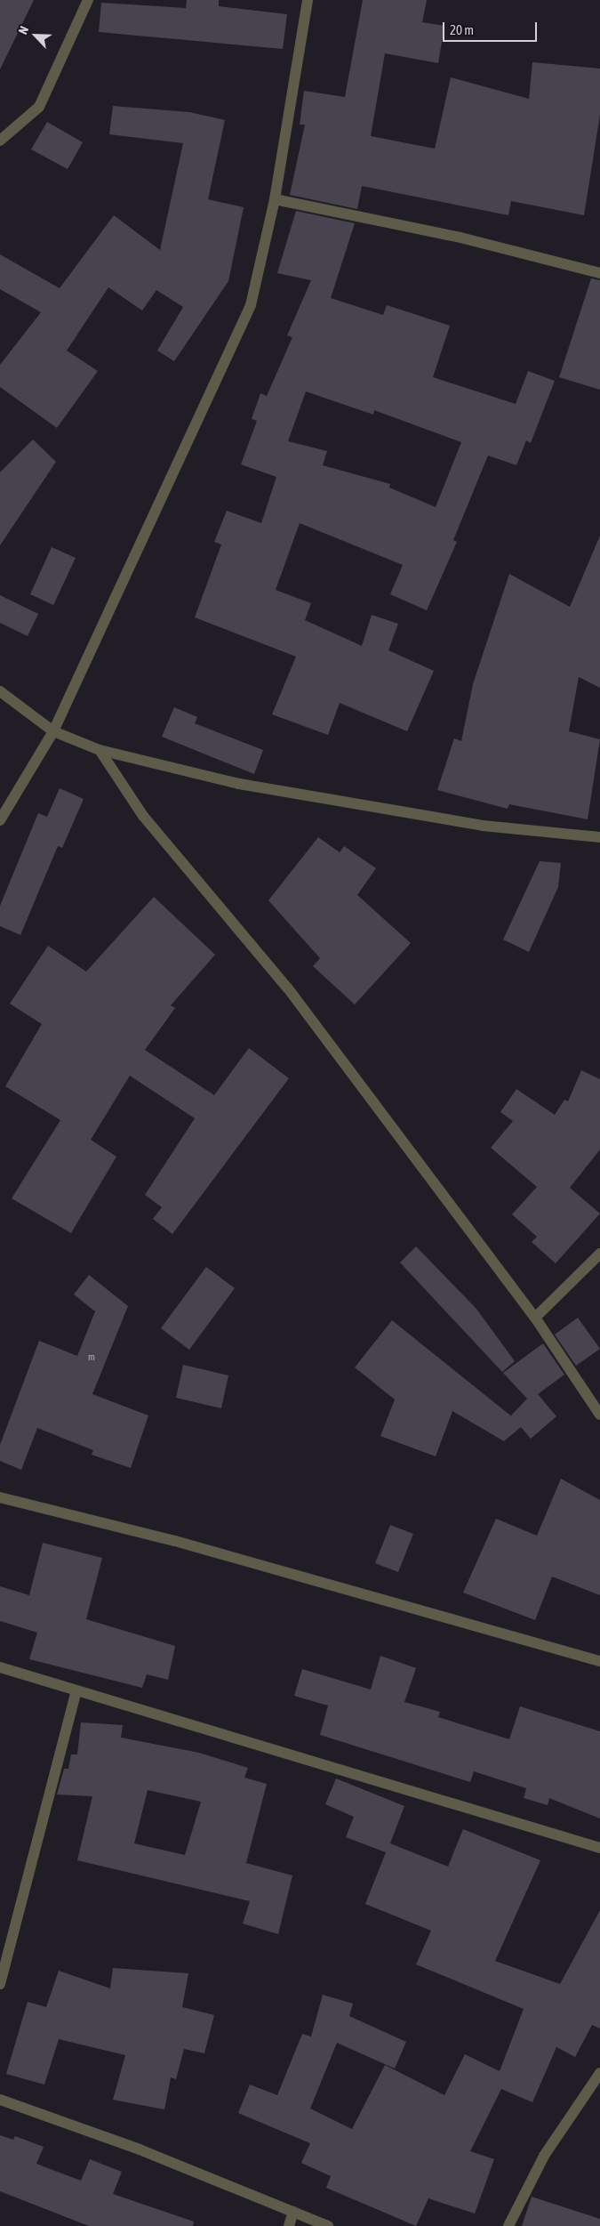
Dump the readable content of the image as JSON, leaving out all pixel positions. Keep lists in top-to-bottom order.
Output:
{
  "house_numbers": ["m"],
  "scale_bar": "20 m",
  "north": "top left"
}
